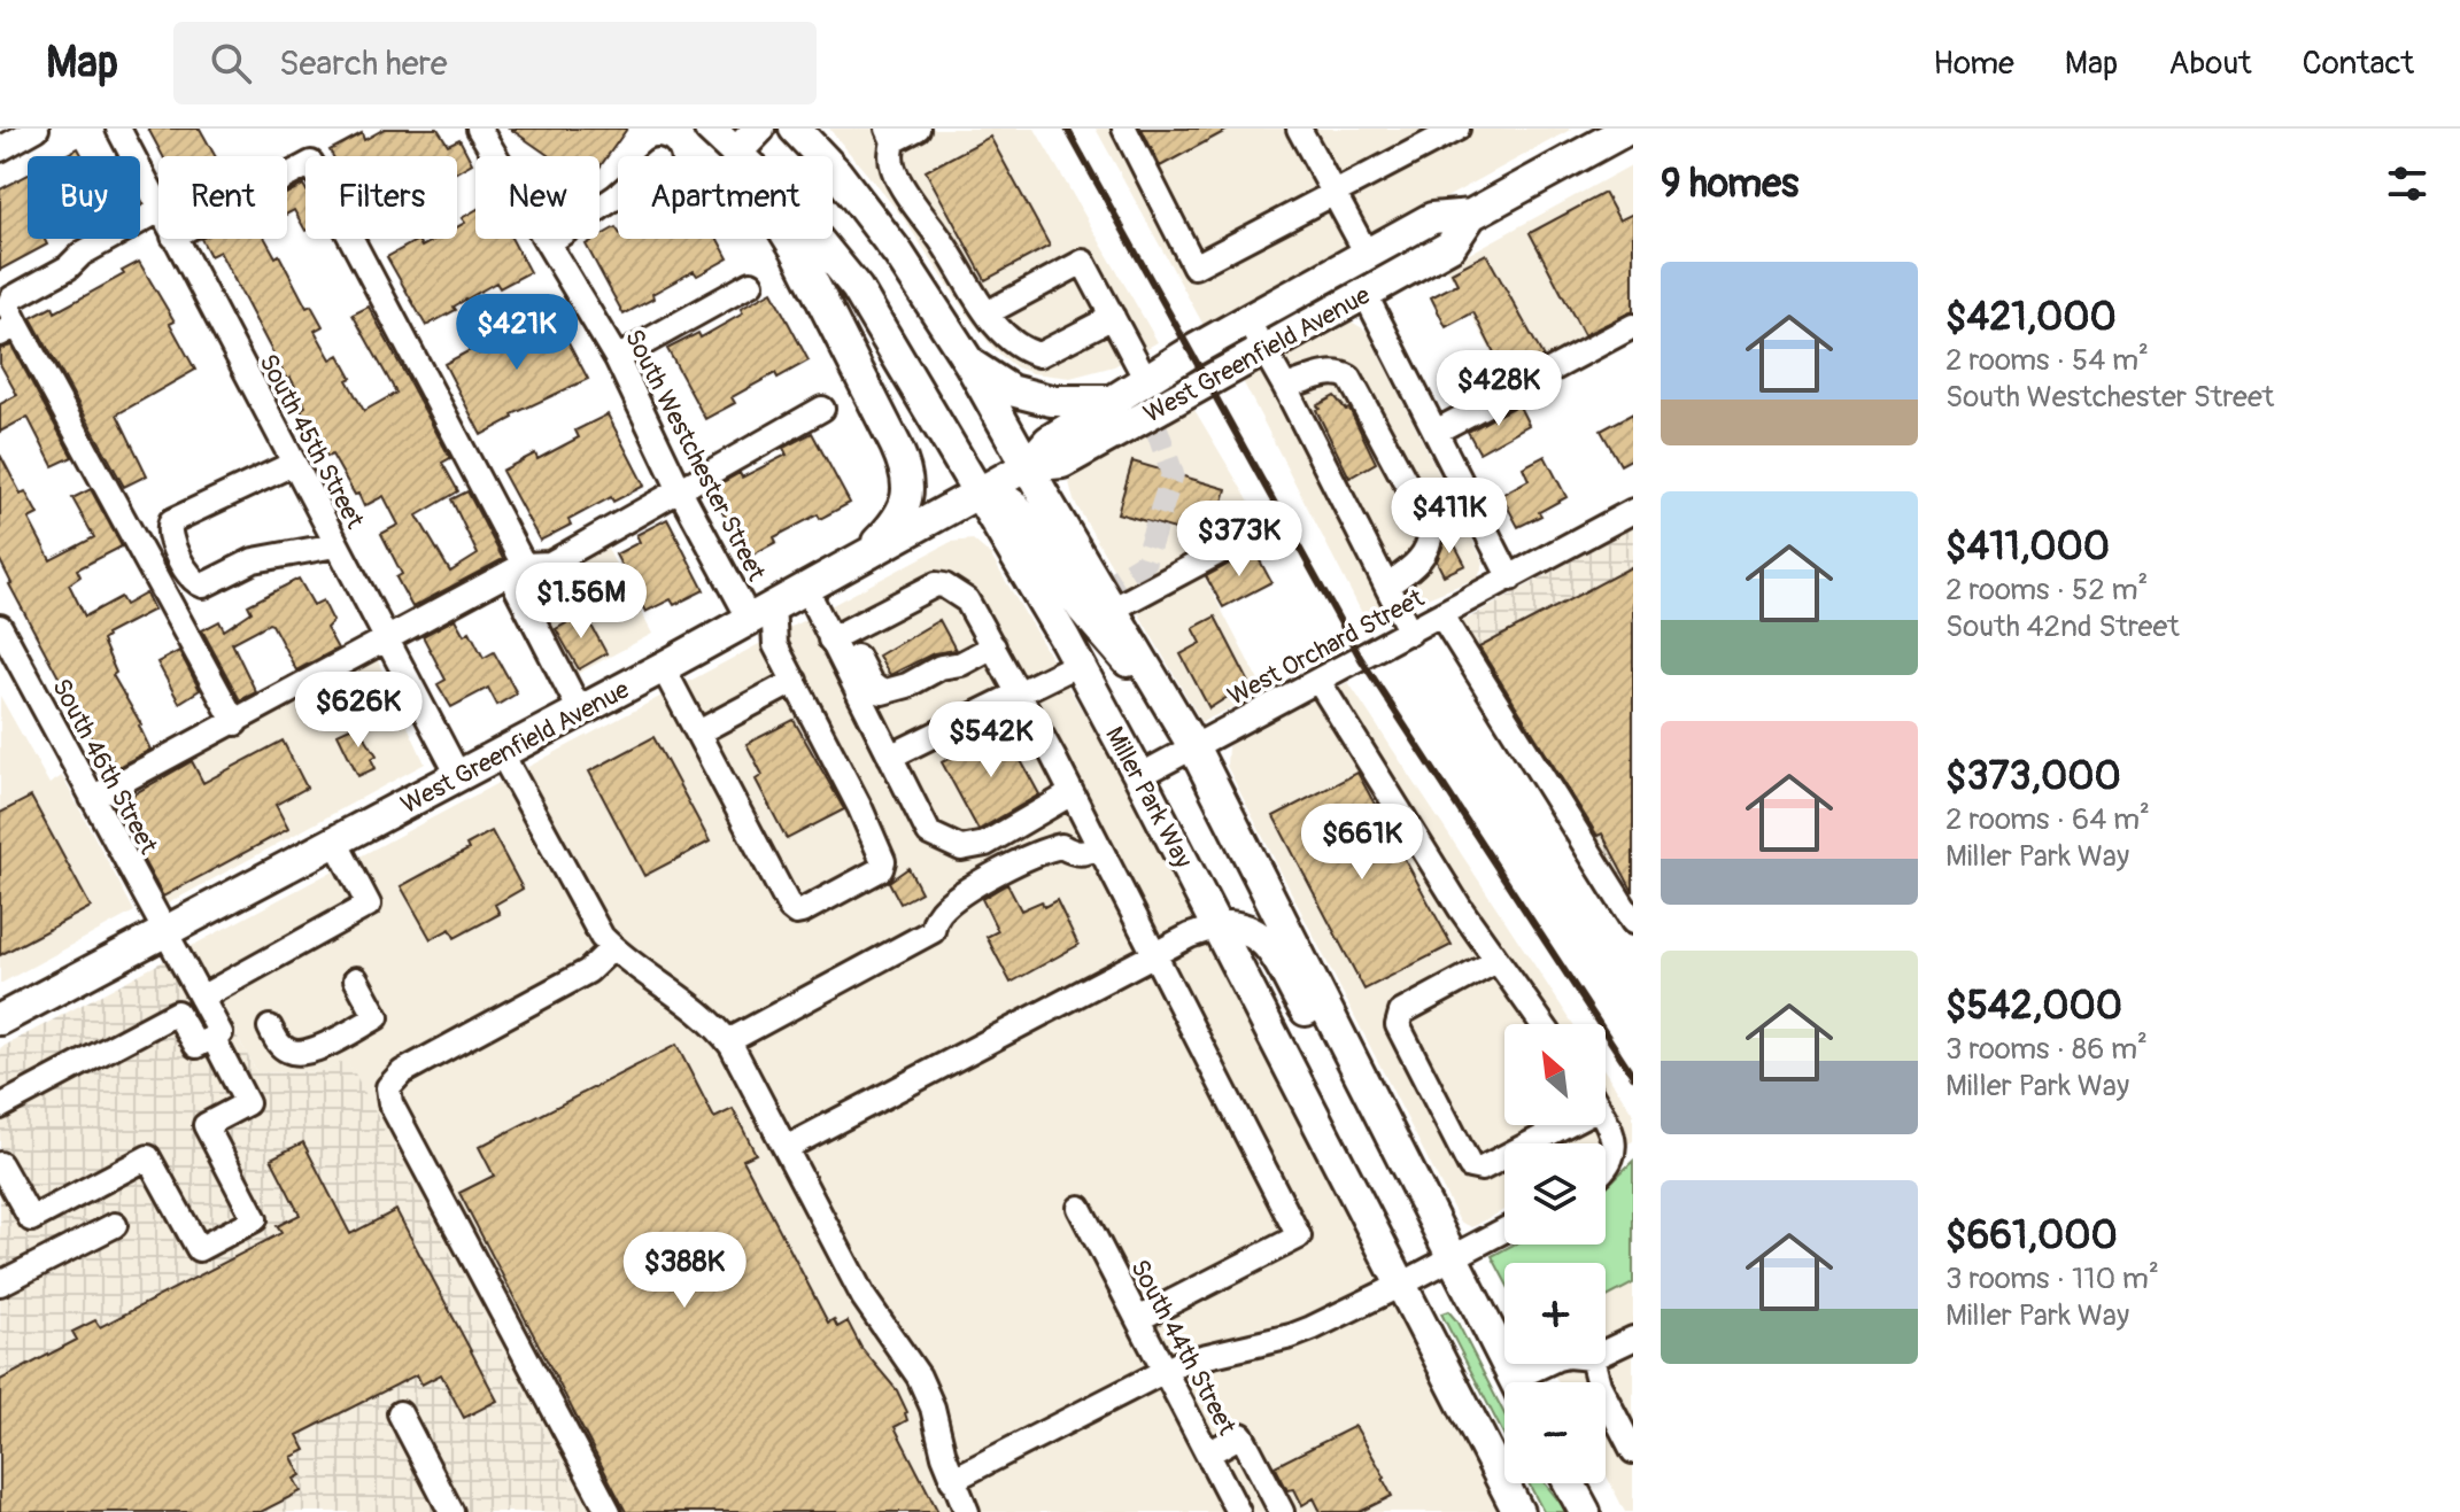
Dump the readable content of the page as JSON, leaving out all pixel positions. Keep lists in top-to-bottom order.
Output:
{
  "streets": {
    "main road": ["West Greenfield Avenue", "Miller Park Way"],
    "street": [
      "South 45th Street",
      "South Westchester Street",
      "West Orchard Street",
      "South 46th Street",
      "South 44th Street"
    ]
  },
  "crossings": [
    ["West Greenfield Avenue", "South 45th Street"],
    ["West Greenfield Avenue", "South Westchester Street"],
    ["West Greenfield Avenue", "South 46th Street"],
    ["West Greenfield Avenue", "Miller Park Way"],
    ["West Orchard Street", "Miller Park Way"]
  ],
  "north": "top left",
  "page": {
    "header": "Map",
    "search": "Search here",
    "nav": [
      "Home",
      "Map",
      "About",
      "Contact"
    ],
    "heading": "9 homes",
    "chip": [
      "Buy",
      "Rent",
      "Filters",
      "New",
      "Apartment"
    ],
    "list": [
      {
        "name": "$421,000",
        "note": "2 rooms · 54 m² · South Westchester Street"
      },
      {
        "name": "$411,000",
        "note": "2 rooms · 52 m² · South 42nd Street"
      },
      {
        "name": "$373,000",
        "note": "2 rooms · 64 m² · Miller Park Way"
      },
      {
        "name": "$542,000",
        "note": "3 rooms · 86 m² · Miller Park Way"
      },
      {
        "name": "$661,000",
        "note": "3 rooms · 110 m² · Miller Park Way"
      }
    ],
    "price": [
      "$421K",
      "$428K",
      "$411K",
      "$373K",
      "$1.56M",
      "$626K",
      "$542K",
      "$661K",
      "$388K"
    ],
    "map_buttons": ["+", "−"]
  }
}
